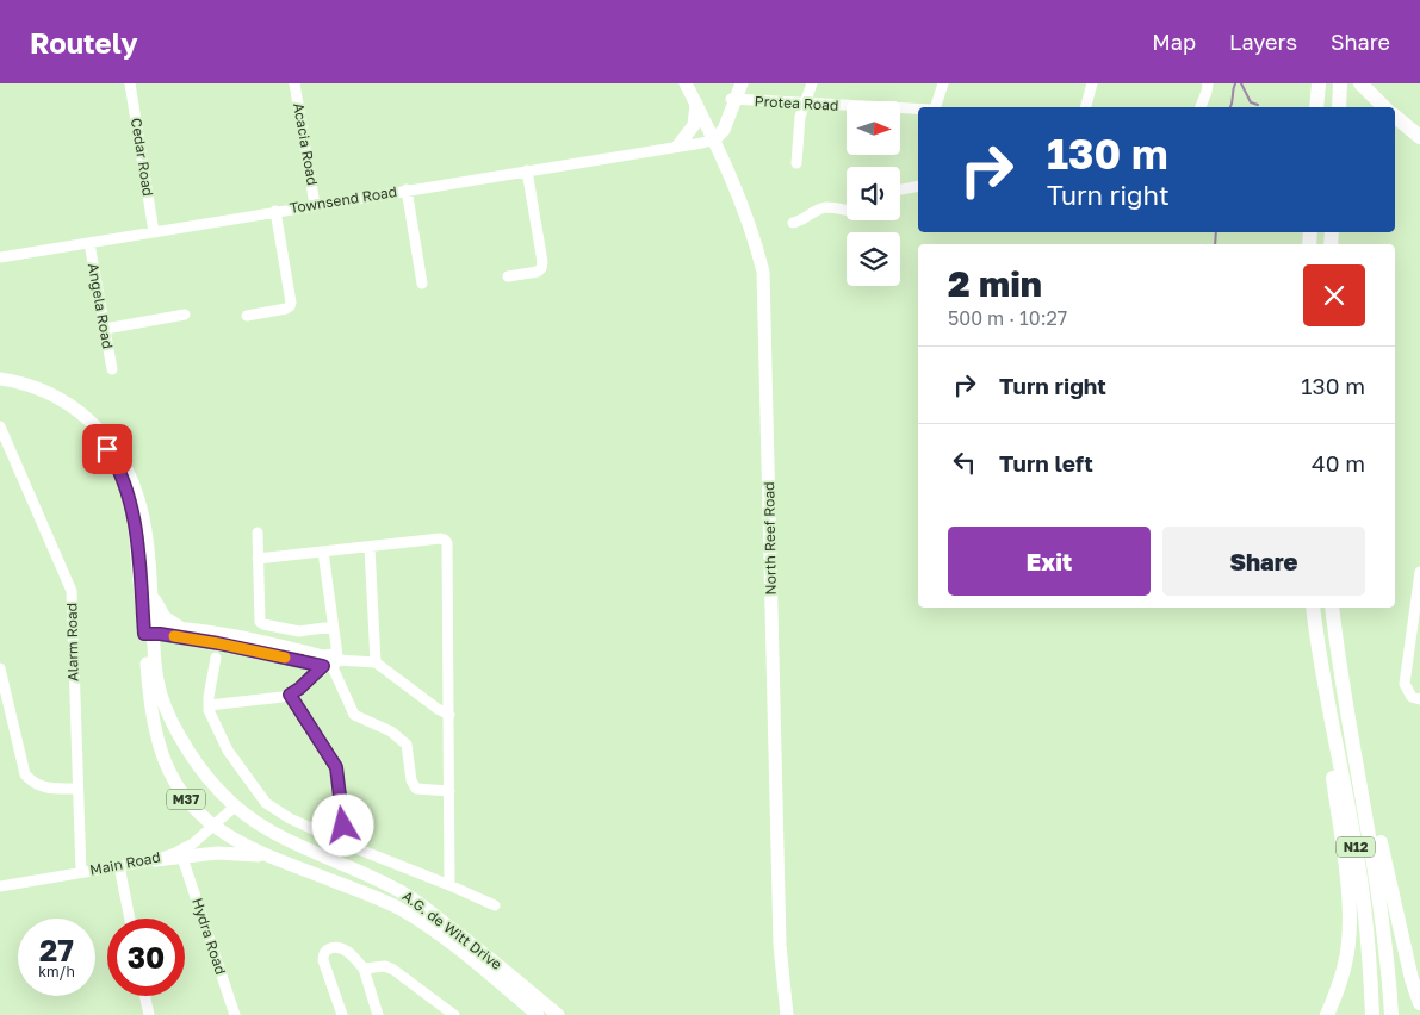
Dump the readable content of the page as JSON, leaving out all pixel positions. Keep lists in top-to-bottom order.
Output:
{
  "streets": {
    "highway": ["N12"],
    "main road": ["North Reef Road", "M37", "A.G. de Witt Drive"],
    "street": [
      "Protea Road",
      "Acacia Road",
      "Cedar Road",
      "Townsend Road",
      "Angela Road",
      "Alarm Road",
      "Main Road",
      "Hydra Road"
    ]
  },
  "crossings": [
    ["Acacia Road", "Townsend Road"],
    ["Cedar Road", "Townsend Road"],
    ["Townsend Road", "Angela Road"],
    ["Townsend Road", "North Reef Road"],
    ["Alarm Road", "Main Road"],
    ["Main Road", "A.G. de Witt Drive"]
  ],
  "north": "right",
  "page": {
    "header": "Routely",
    "nav": ["Map", "Layers", "Share"],
    "turn": ["130 m", "Turn right"],
    "heading": ["2 min", "500 m · 10:27"],
    "list": [
      {
        "name": "Turn right",
        "value": "130 m"
      },
      {
        "name": "Turn left",
        "value": "40 m"
      }
    ],
    "buttons": ["Exit", "Share"],
    "speed": "27 km/h",
    "limit": "30"
  }
}
